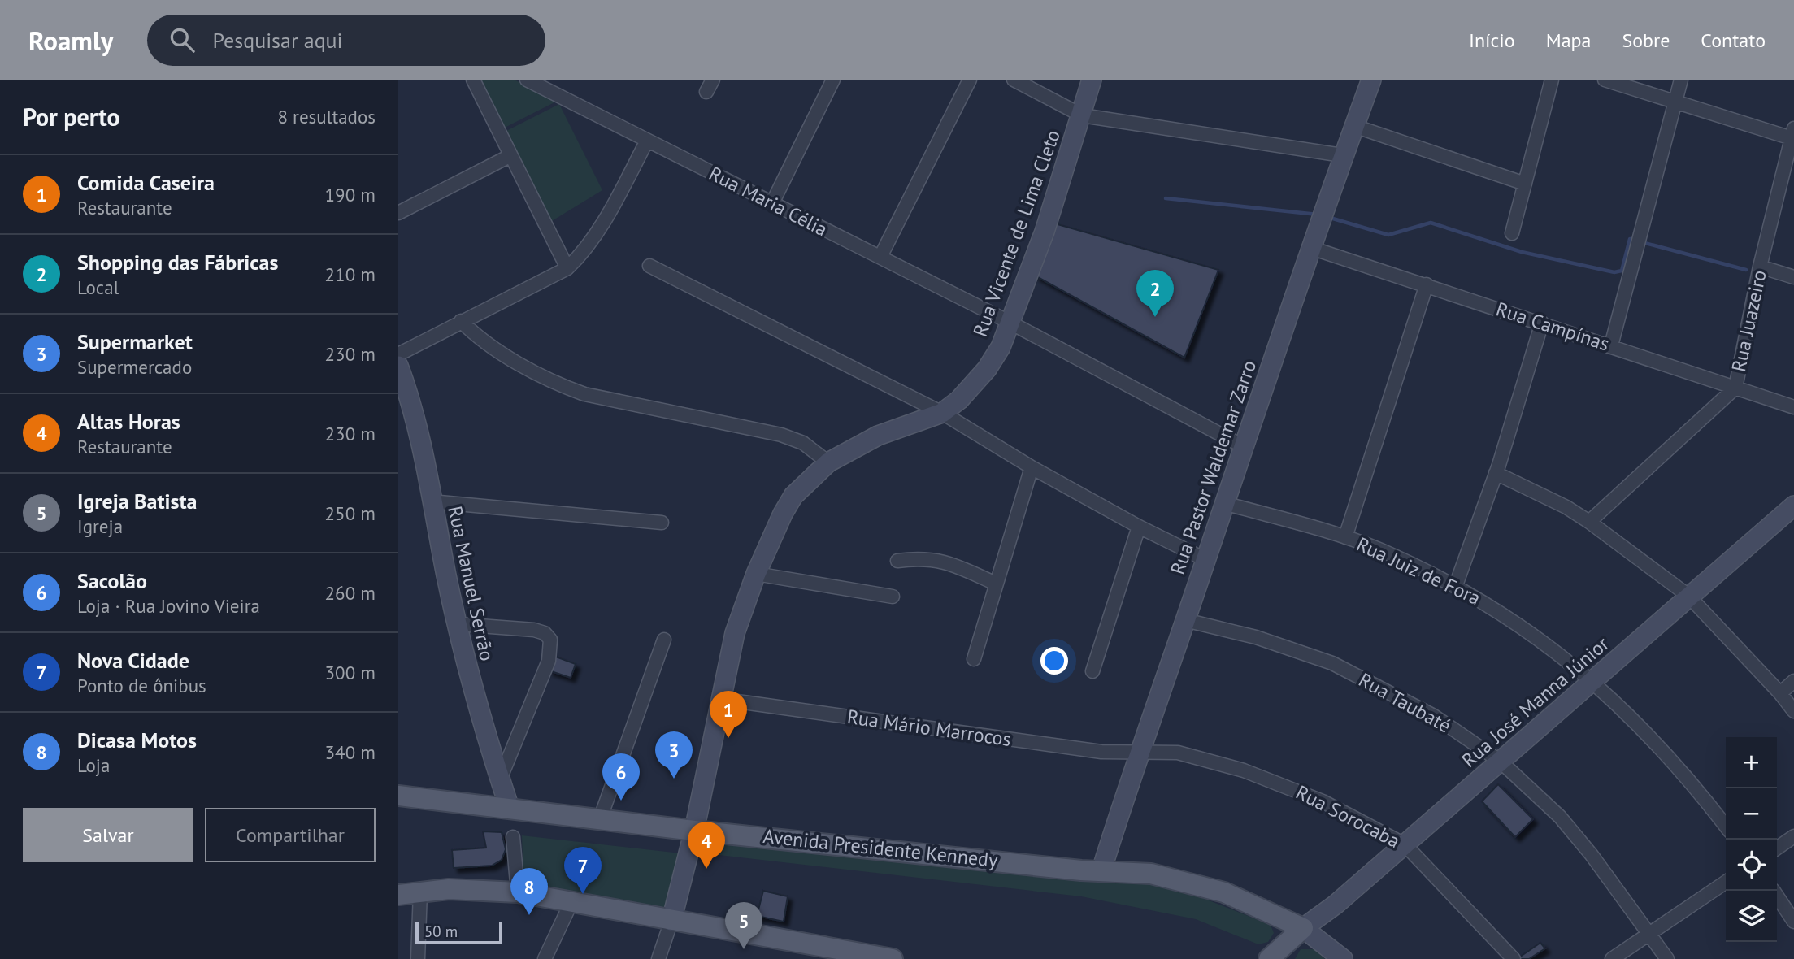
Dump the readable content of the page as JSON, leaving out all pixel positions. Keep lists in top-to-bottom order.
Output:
{
  "streets": {
    "main road": [
      "Rua Vicente de Lima Cleto",
      "Rua Pastor Waldemar Zarro",
      "Rua Manuel Serrão",
      "Rua José Manna Júnior",
      "Avenida Presidente Kennedy"
    ],
    "street": [
      "Rua Maria Célia",
      "Rua Juazeiro",
      "Rua Campínas",
      "Rua Juiz de Fora",
      "Rua Taubaté",
      "Rua Mário Marrocos",
      "Rua Sorocaba"
    ]
  },
  "crossings": [
    ["Rua Maria Célia", "Rua Vicente de Lima Cleto"],
    ["Rua Maria Célia", "Rua Pastor Waldemar Zarro"],
    ["Rua Vicente de Lima Cleto", "Rua Mário Marrocos"],
    ["Rua Vicente de Lima Cleto", "Avenida Presidente Kennedy"],
    ["Rua Juazeiro", "Rua Campínas"],
    ["Rua Campínas", "Rua Pastor Waldemar Zarro"],
    ["Rua Pastor Waldemar Zarro", "Rua Juiz de Fora"],
    ["Rua Pastor Waldemar Zarro", "Rua Taubaté"],
    ["Rua Pastor Waldemar Zarro", "Rua Mário Marrocos"],
    ["Rua Pastor Waldemar Zarro", "Rua Sorocaba"],
    ["Rua Pastor Waldemar Zarro", "Avenida Presidente Kennedy"],
    ["Rua Juiz de Fora", "Rua José Manna Júnior"],
    ["Rua Manuel Serrão", "Avenida Presidente Kennedy"],
    ["Rua José Manna Júnior", "Rua Taubaté"],
    ["Rua José Manna Júnior", "Rua Sorocaba"],
    ["Rua José Manna Júnior", "Avenida Presidente Kennedy"],
    ["Rua Mário Marrocos", "Rua Sorocaba"]
  ],
  "scale_bar": "50 m",
  "page": {
    "header": "Roamly",
    "search": "Pesquisar aqui",
    "nav": [
      "Início",
      "Mapa",
      "Sobre",
      "Contato"
    ],
    "heading": ["Por perto", "8 resultados"],
    "list": [
      {
        "mark": "1",
        "name": "Comida Caseira",
        "note": "Restaurante",
        "value": "190 m"
      },
      {
        "mark": "2",
        "name": "Shopping das Fábricas",
        "note": "Local",
        "value": "210 m"
      },
      {
        "mark": "3",
        "name": "Supermarket",
        "note": "Supermercado",
        "value": "230 m"
      },
      {
        "mark": "4",
        "name": "Altas Horas",
        "note": "Restaurante",
        "value": "230 m"
      },
      {
        "mark": "5",
        "name": "Igreja Batista",
        "note": "Igreja",
        "value": "250 m"
      },
      {
        "mark": "6",
        "name": "Sacolão",
        "note": "Loja · Rua Jovino Vieira",
        "value": "260 m"
      },
      {
        "mark": "7",
        "name": "Nova Cidade",
        "note": "Ponto de ônibus",
        "value": "300 m"
      },
      {
        "mark": "8",
        "name": "Dicasa Motos",
        "note": "Loja",
        "value": "340 m"
      }
    ],
    "pins": [
      "2",
      "1",
      "3",
      "6",
      "4",
      "7",
      "8",
      "5"
    ],
    "map_buttons": ["+", "−"],
    "buttons": ["Salvar", "Compartilhar"],
    "scale": "50 m"
  }
}
